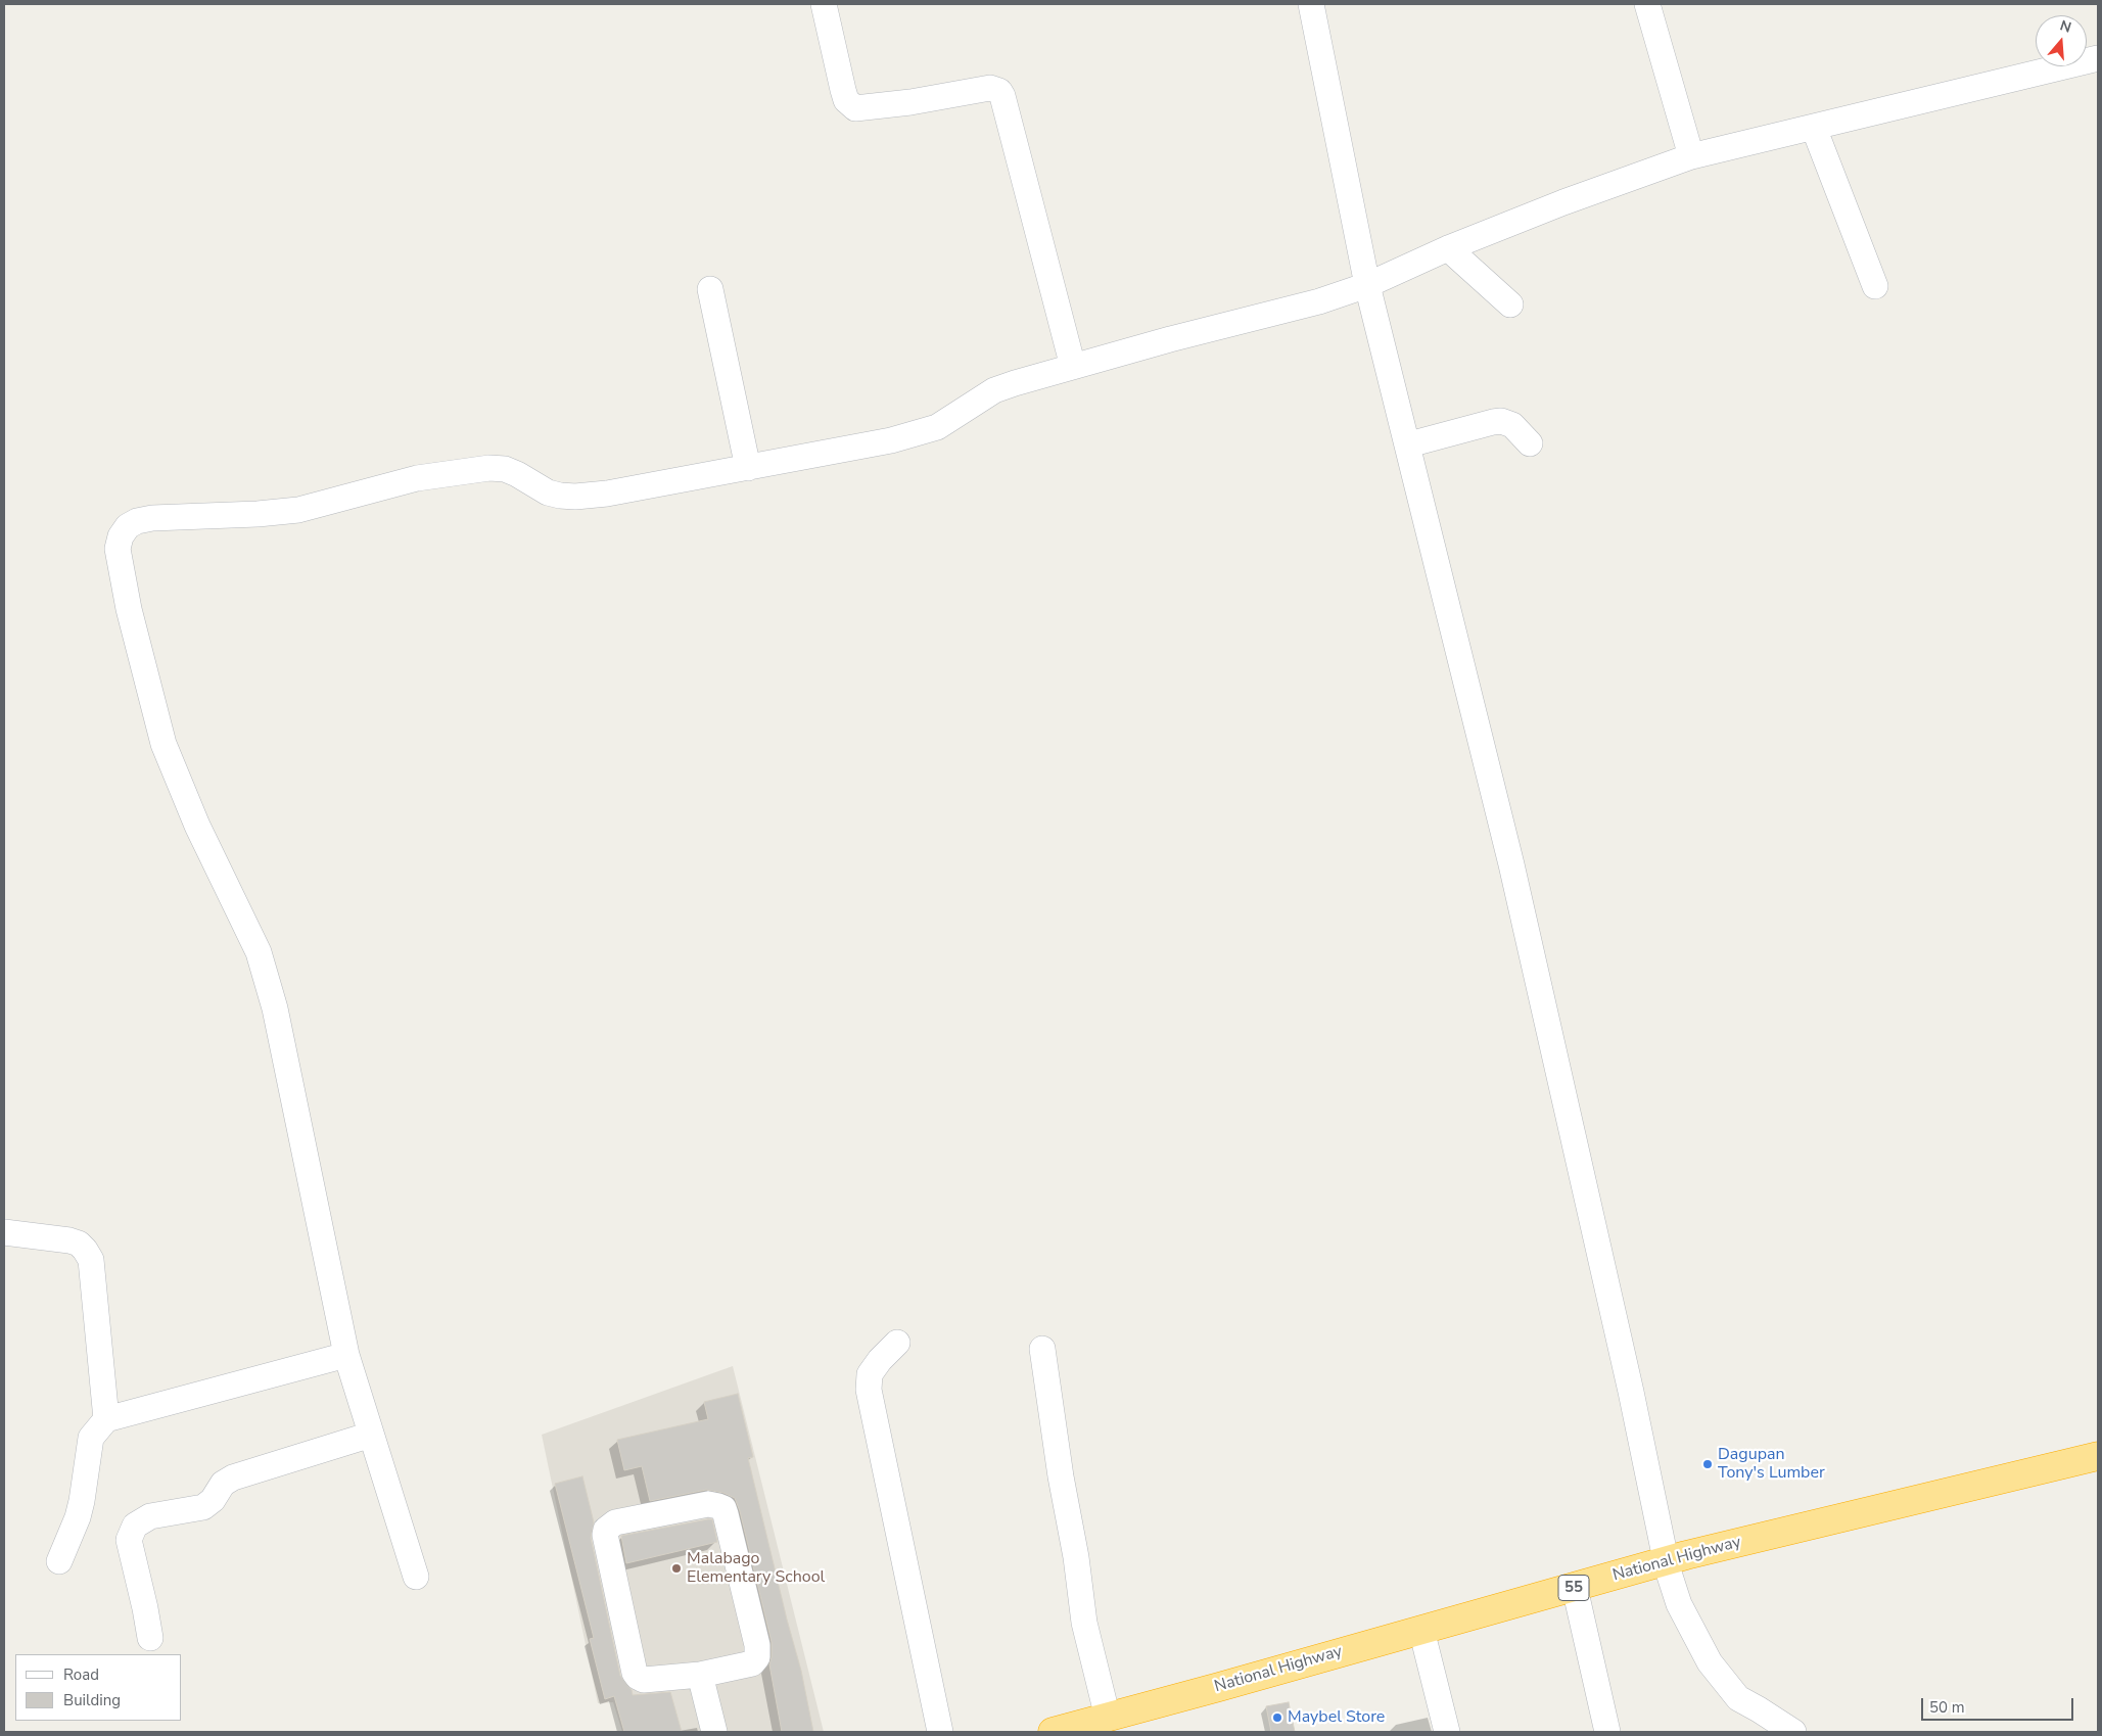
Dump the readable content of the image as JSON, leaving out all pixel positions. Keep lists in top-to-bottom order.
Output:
{
  "streets": {
    "highway": ["National Highway", "55"]
  },
  "places": ["Dagupan Tony's Lumber", "Malabago Elementary School", "Maybel Store"],
  "legend": ["Road", "Building"],
  "scale_bar": "50 m",
  "north": "top"
}
